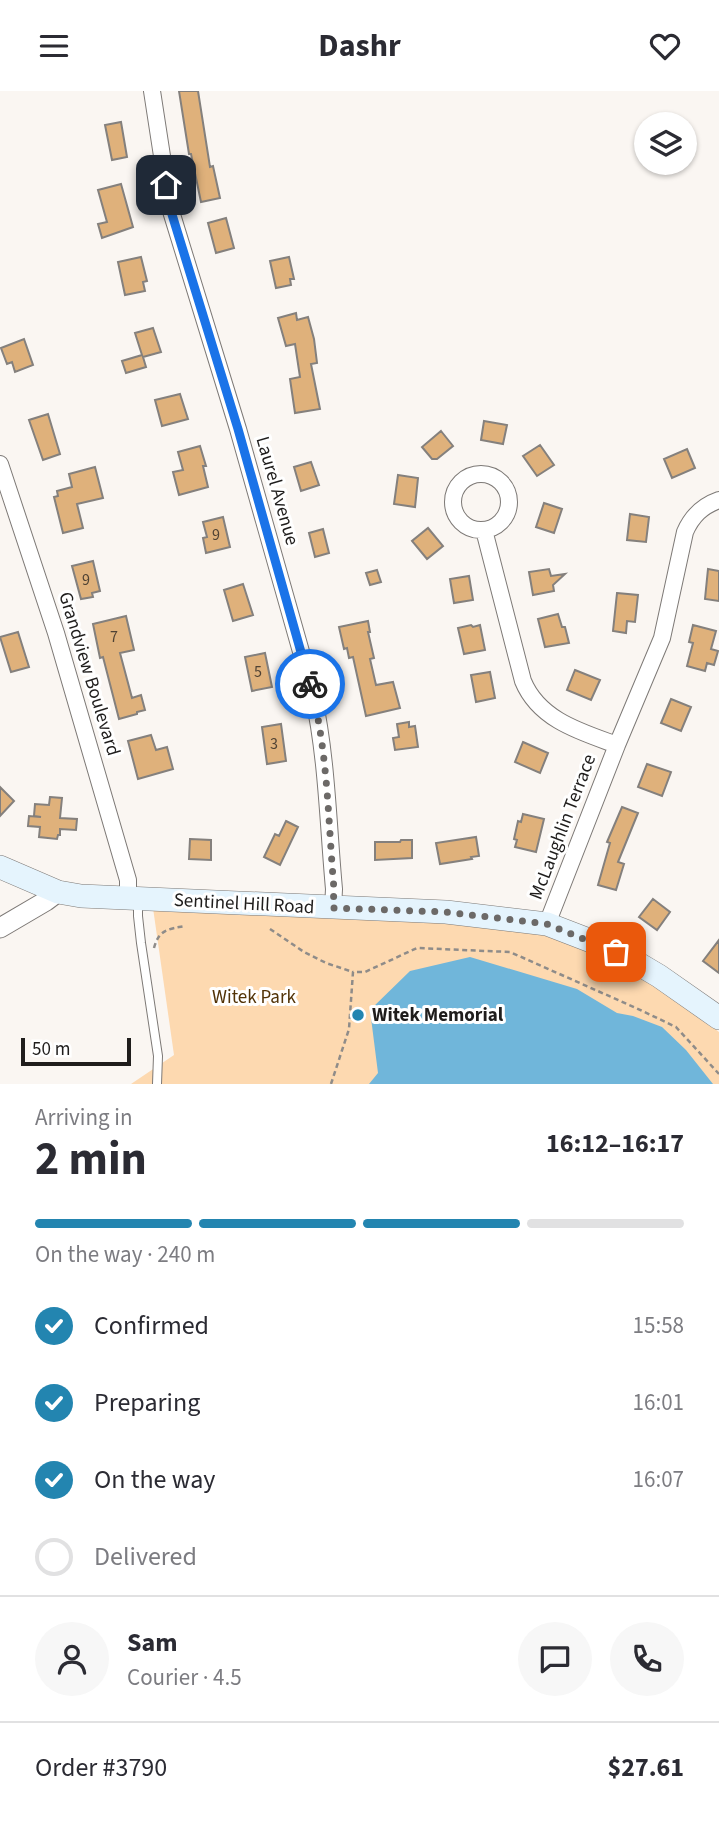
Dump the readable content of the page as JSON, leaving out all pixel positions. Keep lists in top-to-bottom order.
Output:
{
  "streets": {
    "main road": ["Sentinel Hill Road"],
    "street": ["Laurel Avenue", "Grandview Boulevard", "McLaughlin Terrace"]
  },
  "crossings": [
    ["Laurel Avenue", "Sentinel Hill Road"],
    ["Grandview Boulevard", "Sentinel Hill Road"],
    ["McLaughlin Terrace", "Sentinel Hill Road"]
  ],
  "parks": ["Witek Park"],
  "places": ["Witek Memorial"],
  "house_numbers": [
    "9",
    "9",
    "7",
    "5",
    "3"
  ],
  "scale_bar": "50 m",
  "page": {
    "header": "Dashr",
    "scale": "50 m",
    "heading": ["2 min", "Arriving in", "16:12–16:17"],
    "panel": [
      "Sam",
      "Courier · 4.5",
      "Order #3790",
      "$27.61"
    ],
    "bar": "On the way · 240 m",
    "list": [
      ["Confirmed", "15:58"],
      ["Preparing", "16:01"],
      ["On the way", "16:07"],
      "Delivered"
    ]
  }
}
